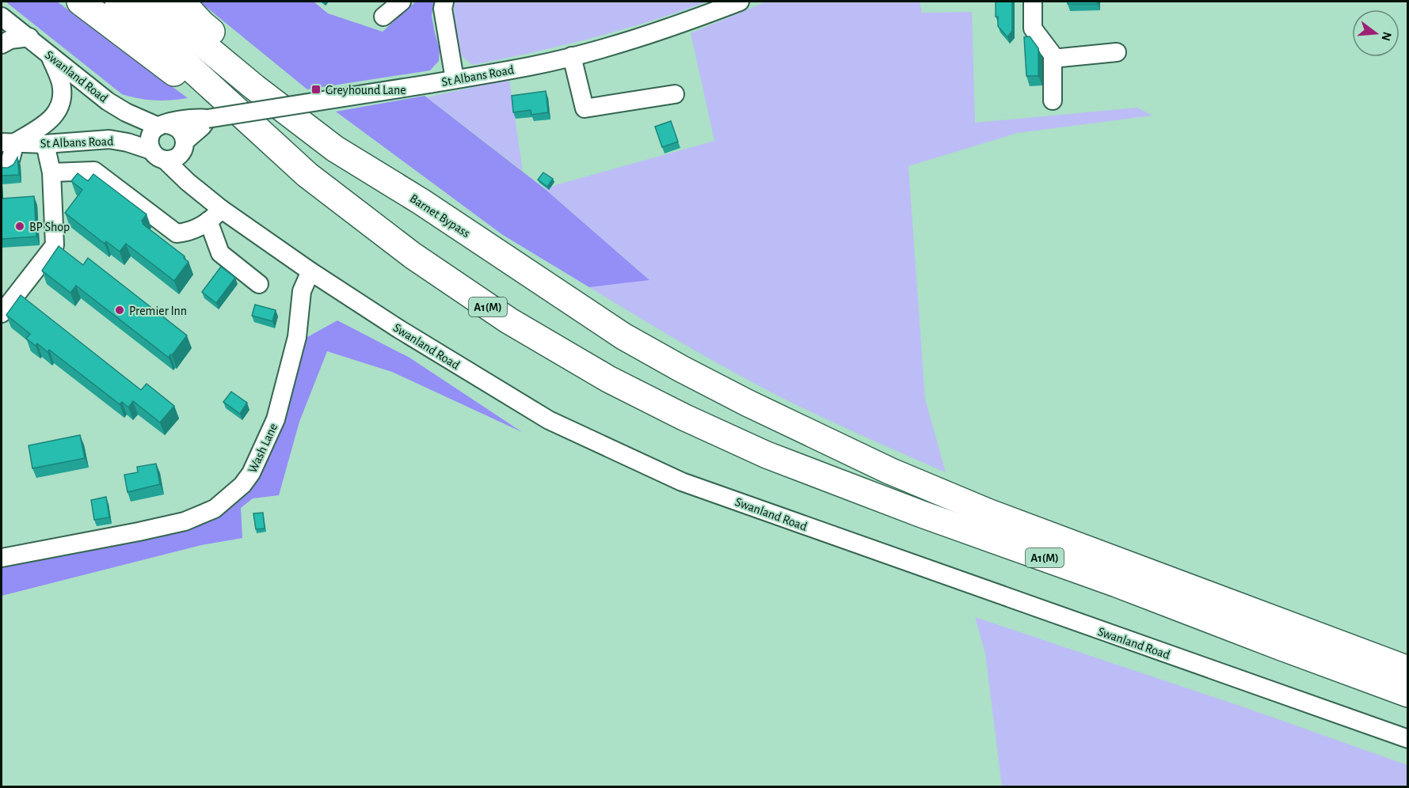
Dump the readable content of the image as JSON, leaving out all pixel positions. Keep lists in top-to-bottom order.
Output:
{
  "streets": {
    "highway": ["Barnet Bypass", "A1(M)"],
    "street": ["St Albans Road", "Swanland Road", "Wash Lane"]
  },
  "crossings": [
    ["St Albans Road", "Swanland Road"],
    ["Swanland Road", "Wash Lane"],
    ["Barnet Bypass", "A1(M)"]
  ],
  "places": {
    "transit": ["Greyhound Lane"],
    "other": ["BP Shop", "Premier Inn"]
  },
  "north": "right"
}
